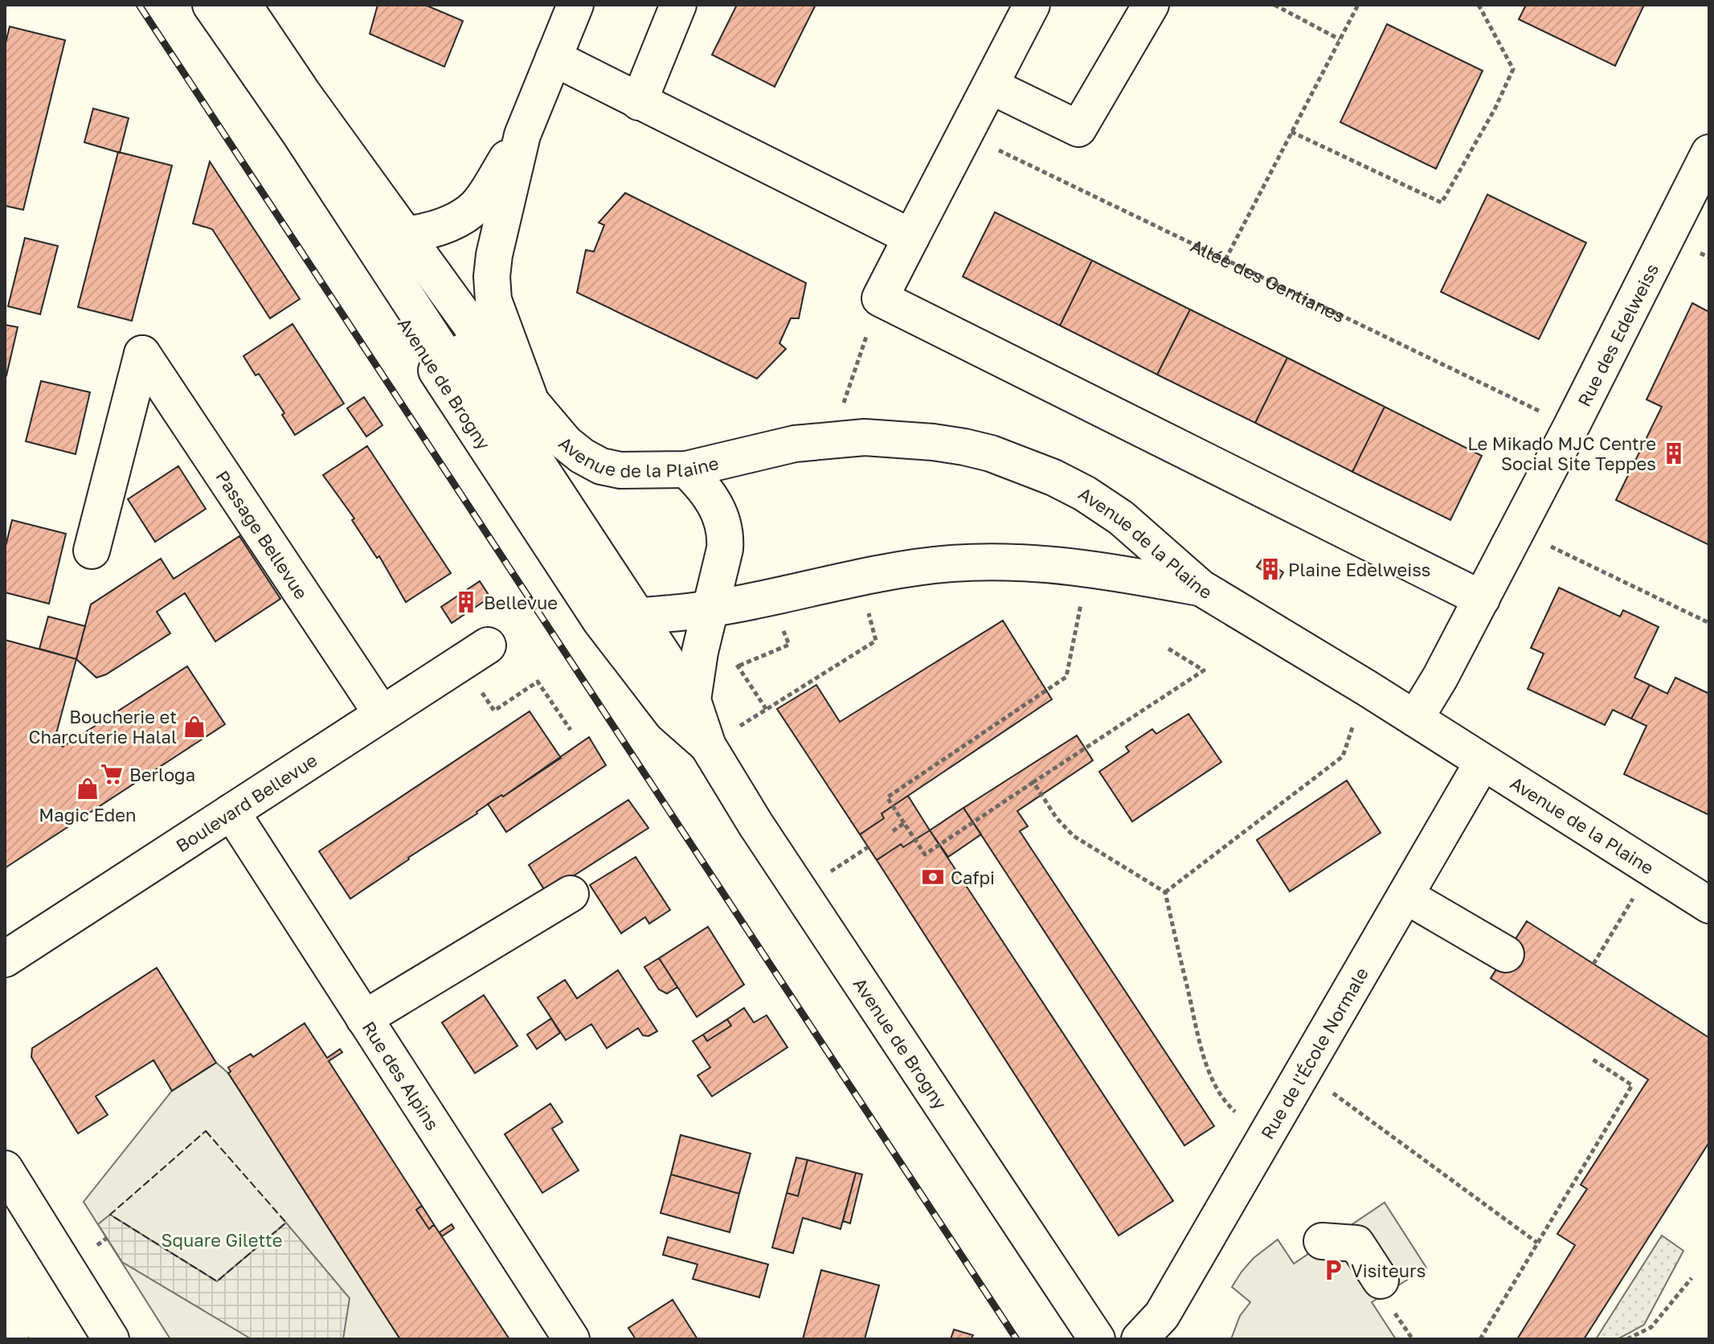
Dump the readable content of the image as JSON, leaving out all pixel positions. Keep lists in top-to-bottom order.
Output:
{
  "streets": {
    "main road": [
      "Rue des Edelweiss",
      "Avenue de Brogny",
      "Avenue de la Plaine",
      "Passage Bellevue",
      "Boulevard Bellevue",
      "Rue de l'École Normale",
      "Rue des Alpins"
    ],
    "path": ["Allée des Gentianes"]
  },
  "crossings": [
    ["Allée des Gentianes", "Rue des Edelweiss"],
    ["Rue des Edelweiss", "Avenue de la Plaine"],
    ["Avenue de Brogny", "Avenue de la Plaine"],
    ["Avenue de la Plaine", "Rue de l'École Normale"],
    ["Passage Bellevue", "Boulevard Bellevue"],
    ["Boulevard Bellevue", "Rue des Alpins"]
  ],
  "parks": ["Square Gilette"],
  "places": {
    "building": ["Le Mikado MJC Centre Social Site Teppes", "Plaine Edelweiss", "Bellevue"],
    "shop": ["Boucherie et Charcuterie Halal", "Magic Eden"],
    "supermarket": ["Berloga"],
    "bank": ["Cafpi"],
    "parking": ["Visiteurs"]
  }
}
